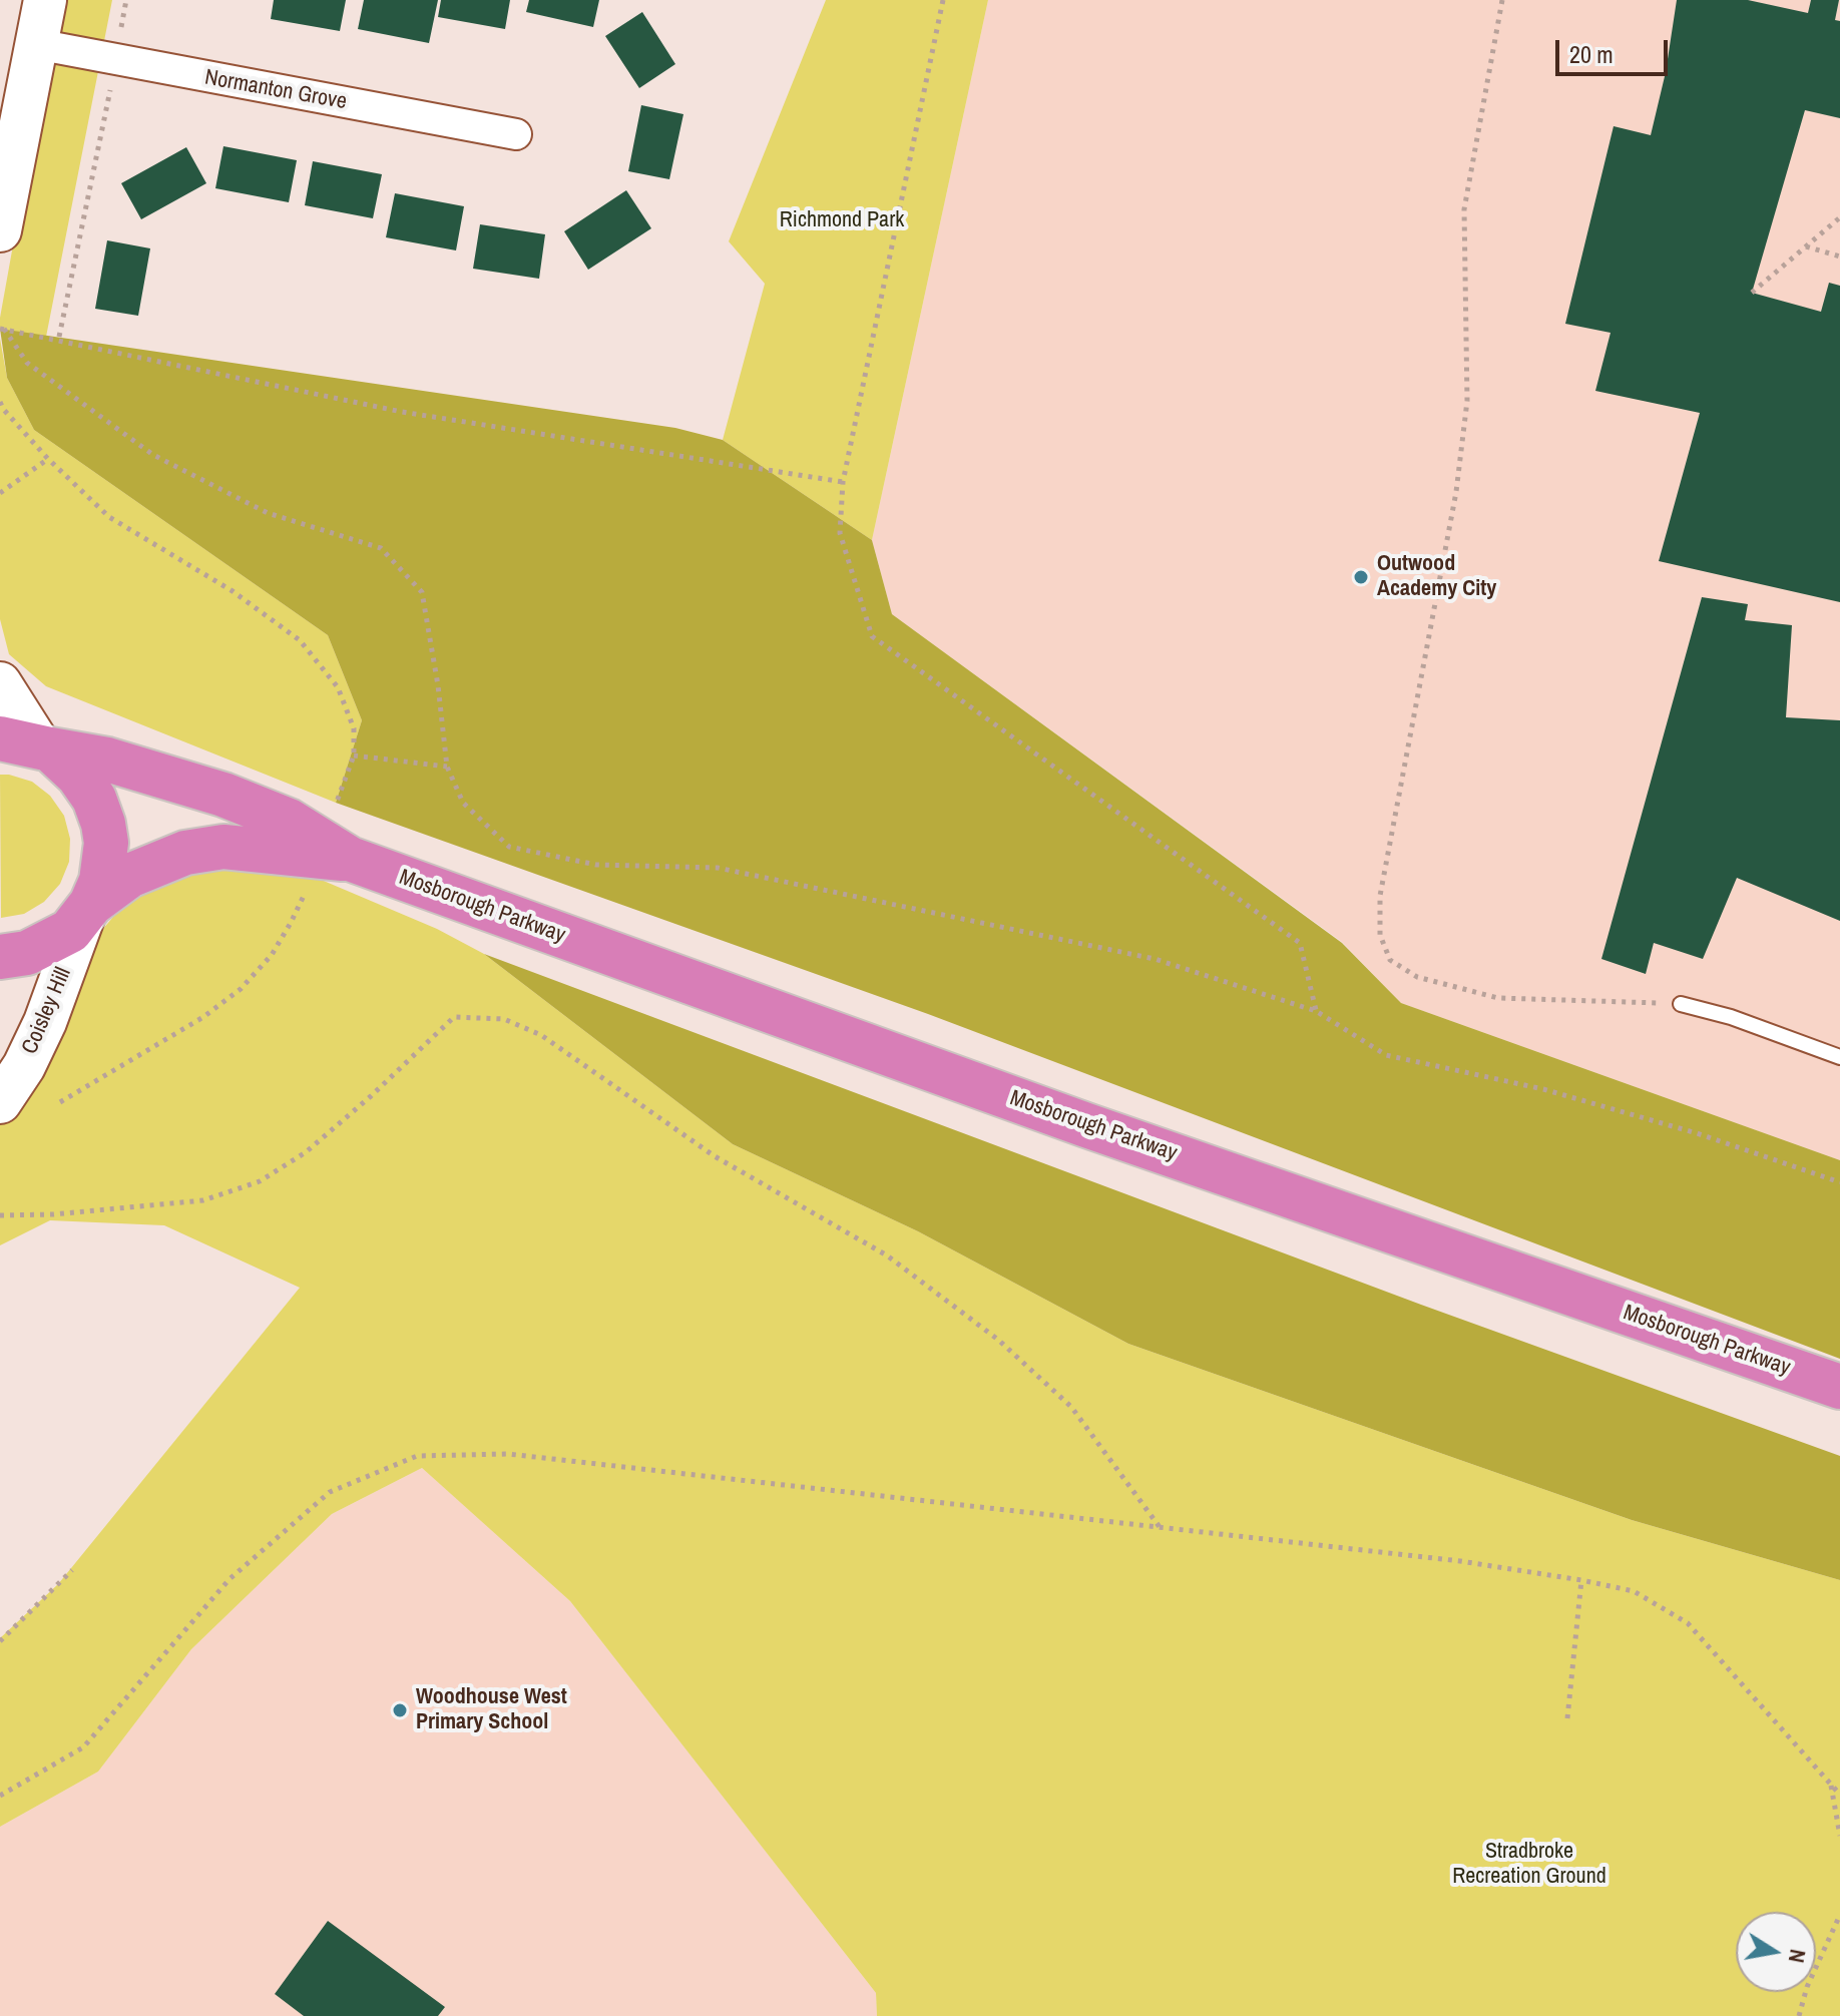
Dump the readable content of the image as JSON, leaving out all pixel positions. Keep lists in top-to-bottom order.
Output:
{
  "streets": {
    "highway": ["Mosborough Parkway"],
    "main road": ["Coisley Hill"],
    "street": ["Normanton Grove"]
  },
  "crossings": [
    ["Mosborough Parkway", "Coisley Hill"]
  ],
  "parks": ["Richmond Park", "Stradbroke Recreation Ground"],
  "places": ["Outwood Academy City", "Woodhouse West Primary School"],
  "scale_bar": "20 m",
  "north": "right"
}
